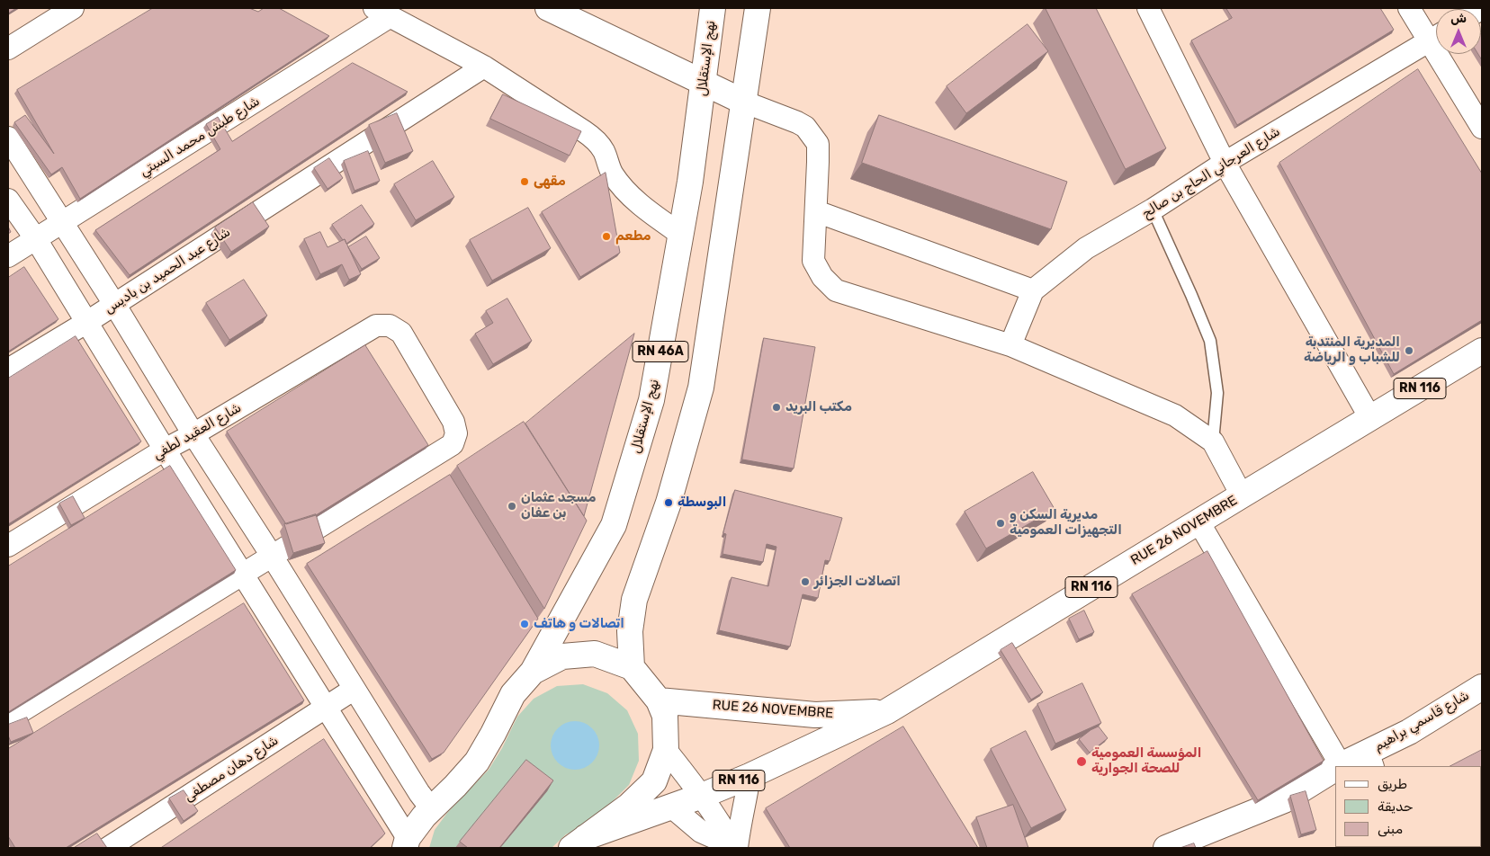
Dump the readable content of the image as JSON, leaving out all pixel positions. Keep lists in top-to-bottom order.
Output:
{
  "streets": {
    "main road": [
      "نهج الإستقلال",
      "RN 46A",
      "RN 116",
      "RUE 26 NOVEMBRE",
      "شارع قاسمي براهيم"
    ],
    "street": [
      "شارع طبش محمد السبتي",
      "شارع العرجاني الحاج بن صالح",
      "شارع عبد الحميد بن باديس",
      "شارع العقيد لطفي",
      "شارع دهان مصطفى"
    ]
  },
  "places": [
    "مقهى",
    "مطعم",
    "المديرية المنتدبة للشباب و الرياضة",
    "مكتب البريد",
    "البوسطة",
    "مسجد عثمان بن عفان",
    "مديرية السكن و التجهيزات العمومية",
    "اتصالات الجزائر",
    "اتصالات و هاتف",
    "المؤسسة العمومية للصحة الجوارية"
  ],
  "legend": ["طريق", "حديقة", "مبنى"],
  "north": "top"
}
